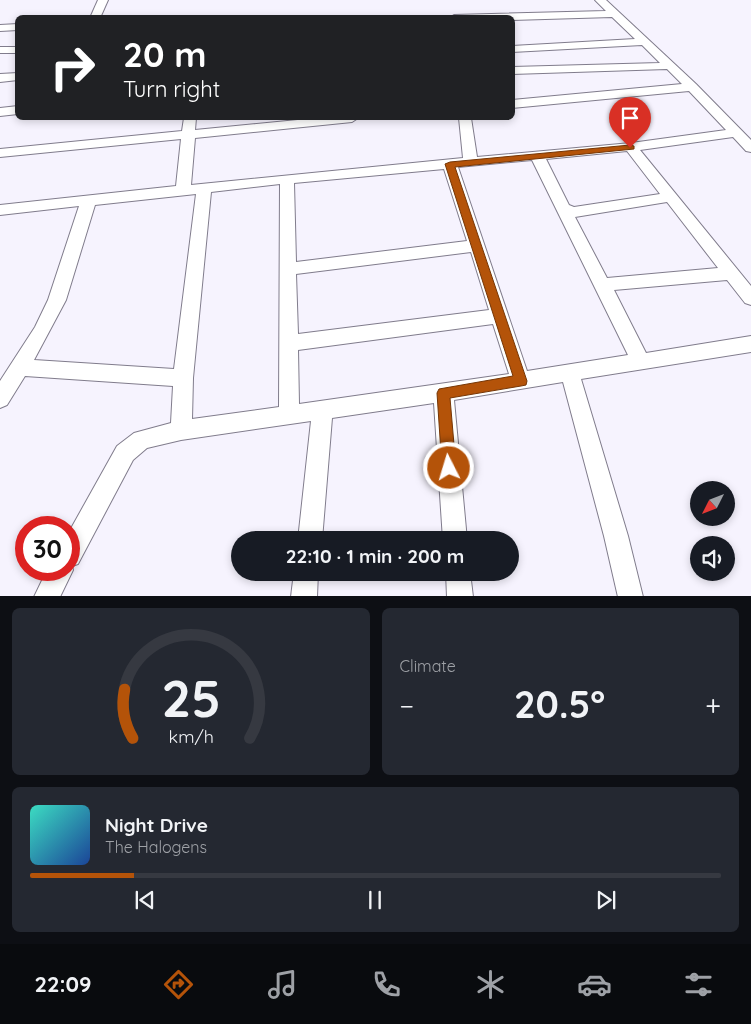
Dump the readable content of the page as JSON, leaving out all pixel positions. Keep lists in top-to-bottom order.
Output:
{
  "north": "bottom left",
  "page": {
    "turn": ["20 m", "Turn right"],
    "limit": "30",
    "trip": "22:10 · 1 min · 200 m",
    "tile": "Climate",
    "heat": ["−", "20.5°", "+"],
    "song": ["Night Drive", "The Halogens"],
    "tabs": "22:09",
    "gauge": ["25", "km/h"]
  }
}
